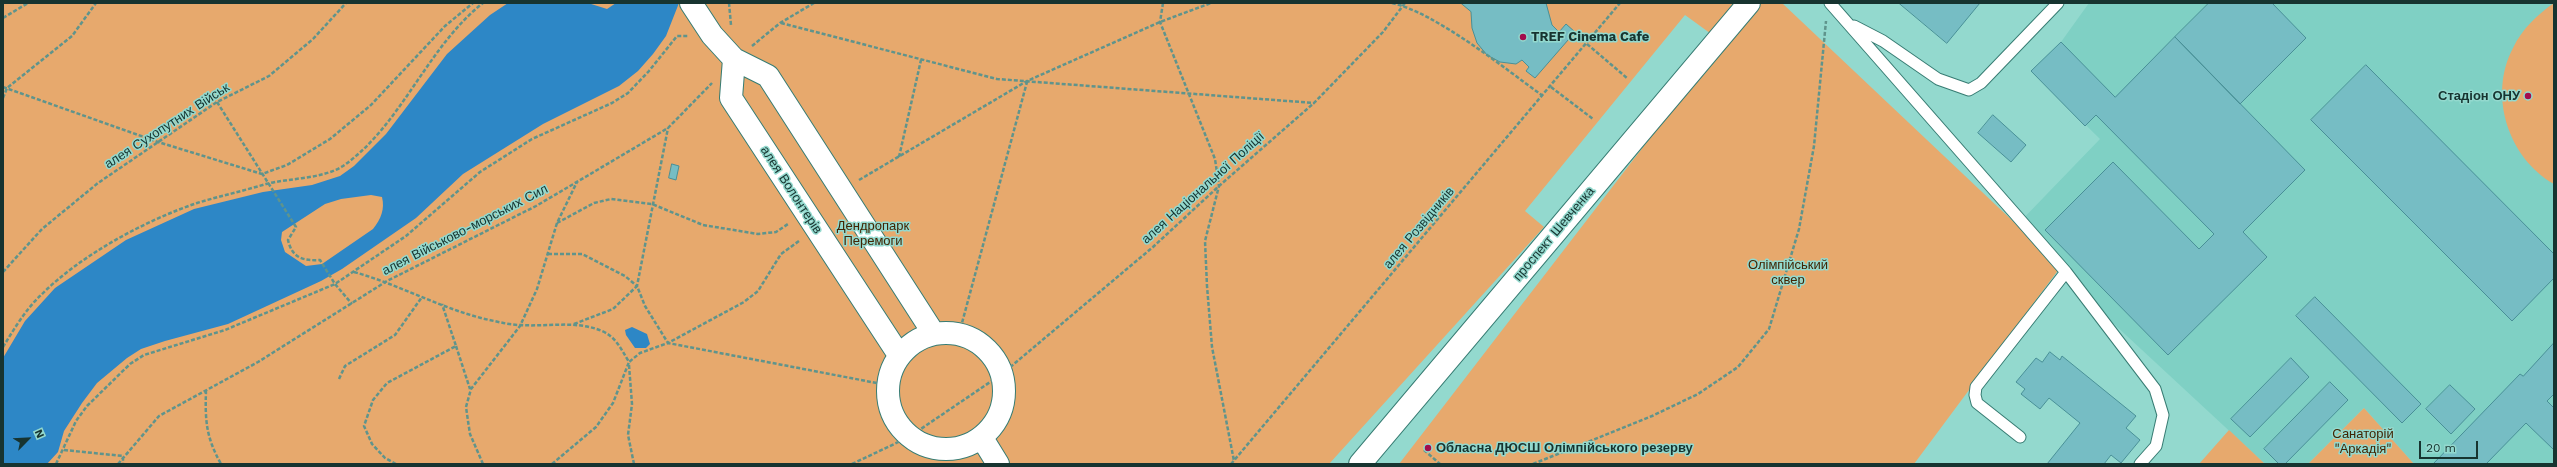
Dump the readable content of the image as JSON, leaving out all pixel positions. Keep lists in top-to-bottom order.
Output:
{
  "streets": {
    "street": ["алея Волонтерів", "проспект Шевченка"],
    "path": [
      "алея Сухопутних Військ",
      "алея Національної Поліції",
      "алея Розвідників",
      "алея Військово-морських Сил"
    ]
  },
  "parks": ["Дендропарк Перемоги", "Олімпійський сквер", "Санаторій \"Аркадія\""],
  "places": ["TREF Cinema Cafe", "Стадіон ОНУ", "Обласна ДЮСШ Олімпійського резерву"],
  "scale_bar": "20 m",
  "north": "top right"
}
